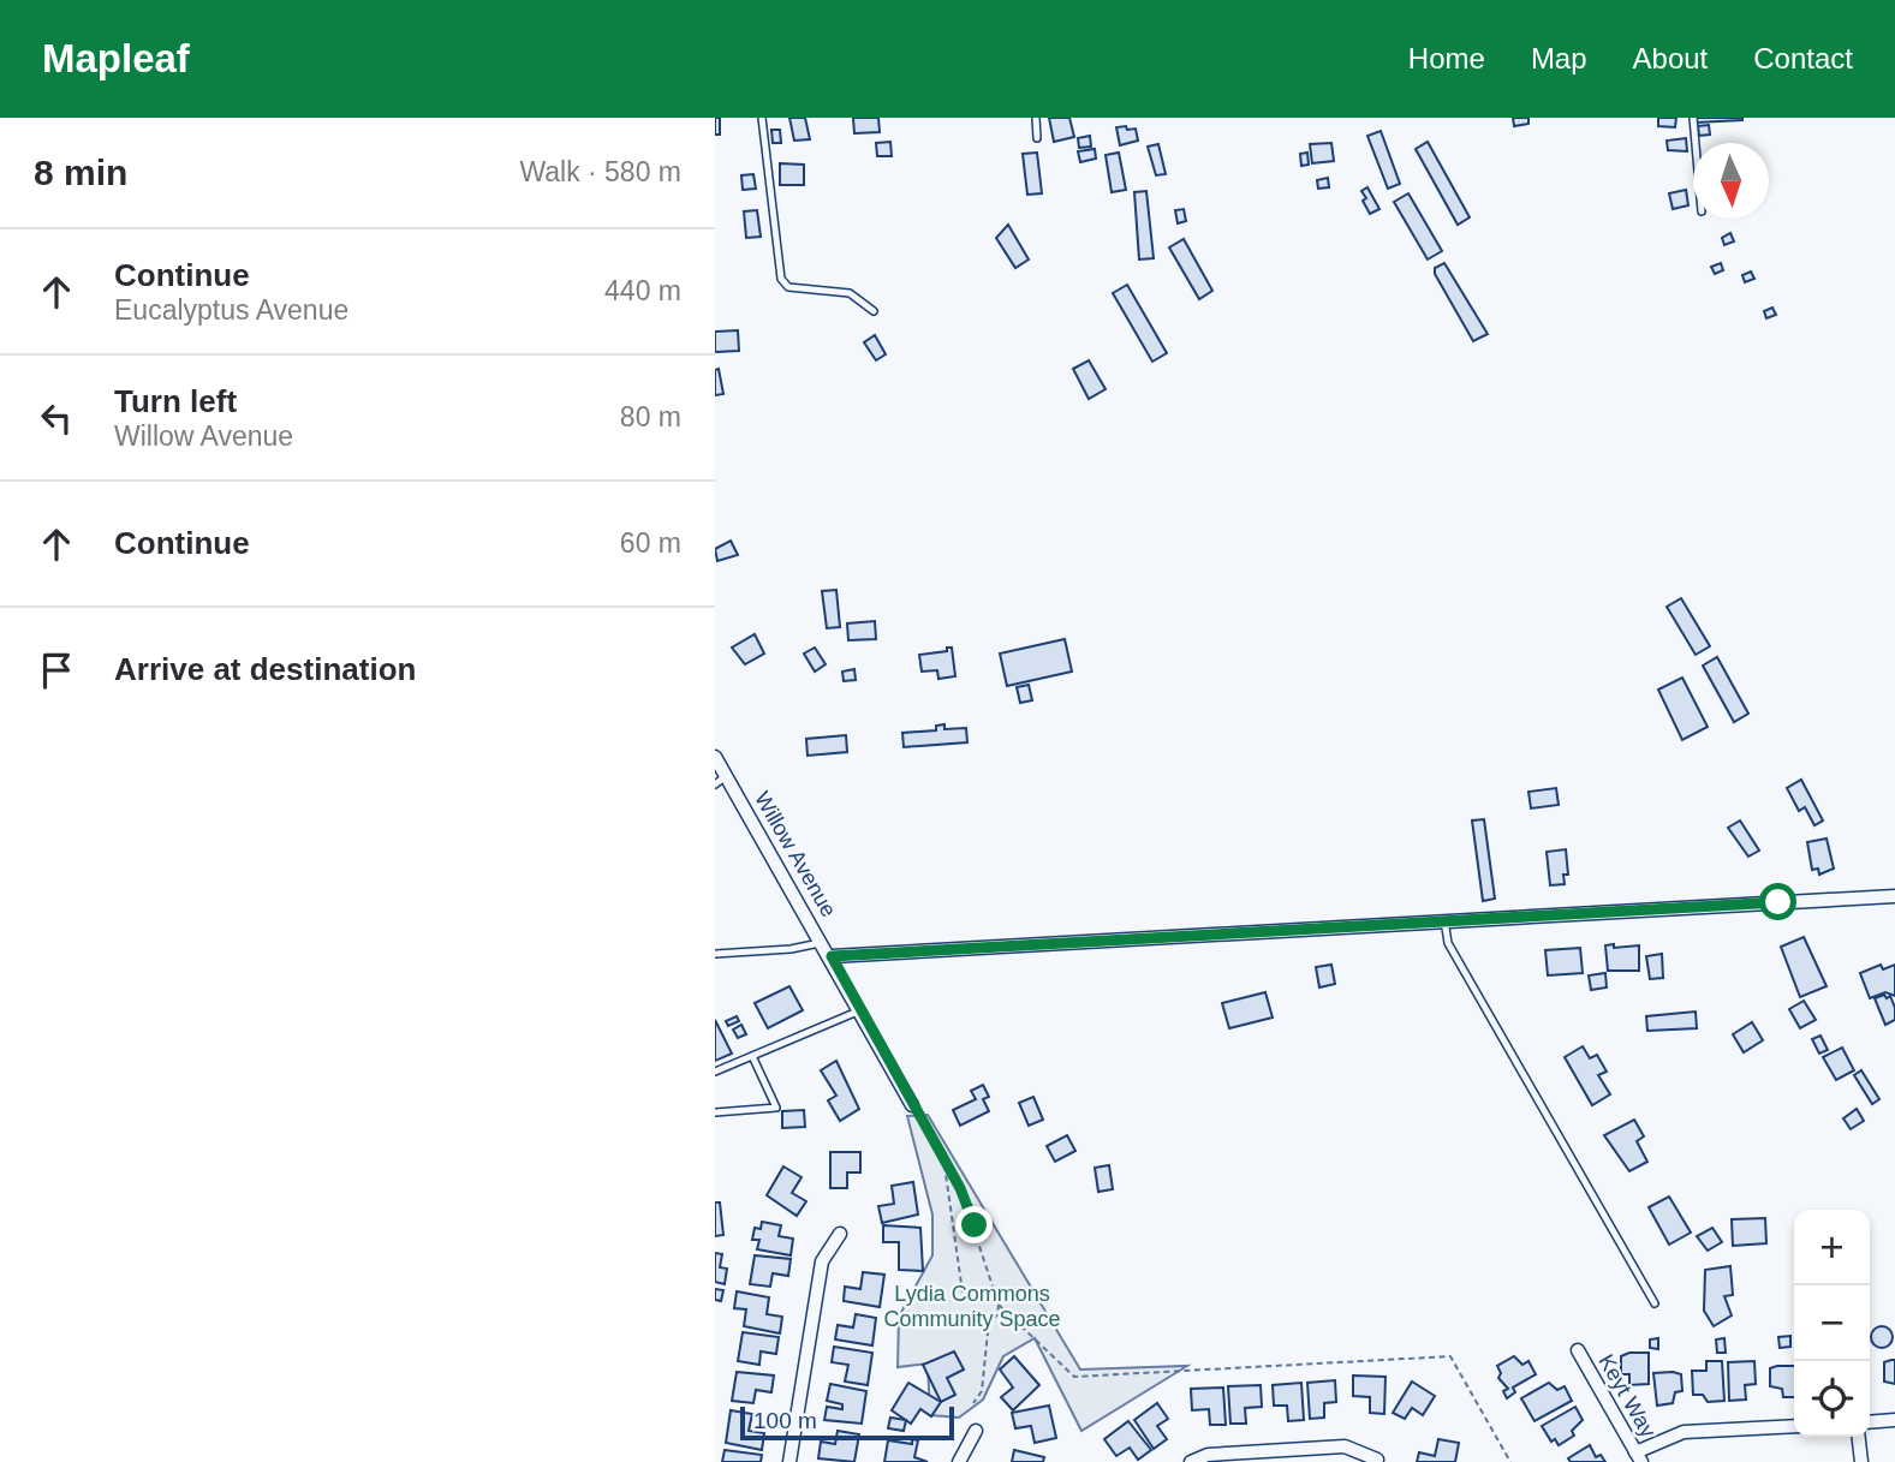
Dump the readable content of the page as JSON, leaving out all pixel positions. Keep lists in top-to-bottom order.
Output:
{
  "streets": {
    "street": ["Willow Avenue", "Keyt Way"]
  },
  "parks": ["Lydia Commons Community Space"],
  "scale_bar": "100 m",
  "north": "bottom",
  "page": {
    "header": "Mapleaf",
    "nav": [
      "Home",
      "Map",
      "About",
      "Contact"
    ],
    "heading": ["8 min", "Walk · 580 m"],
    "list": [
      ["Continue", "Eucalyptus Avenue", "440 m"],
      ["Turn left", "Willow Avenue", "80 m"],
      ["Continue", "60 m"],
      "Arrive at destination"
    ],
    "map_buttons": ["+", "−"],
    "scale": "100 m"
  }
}
